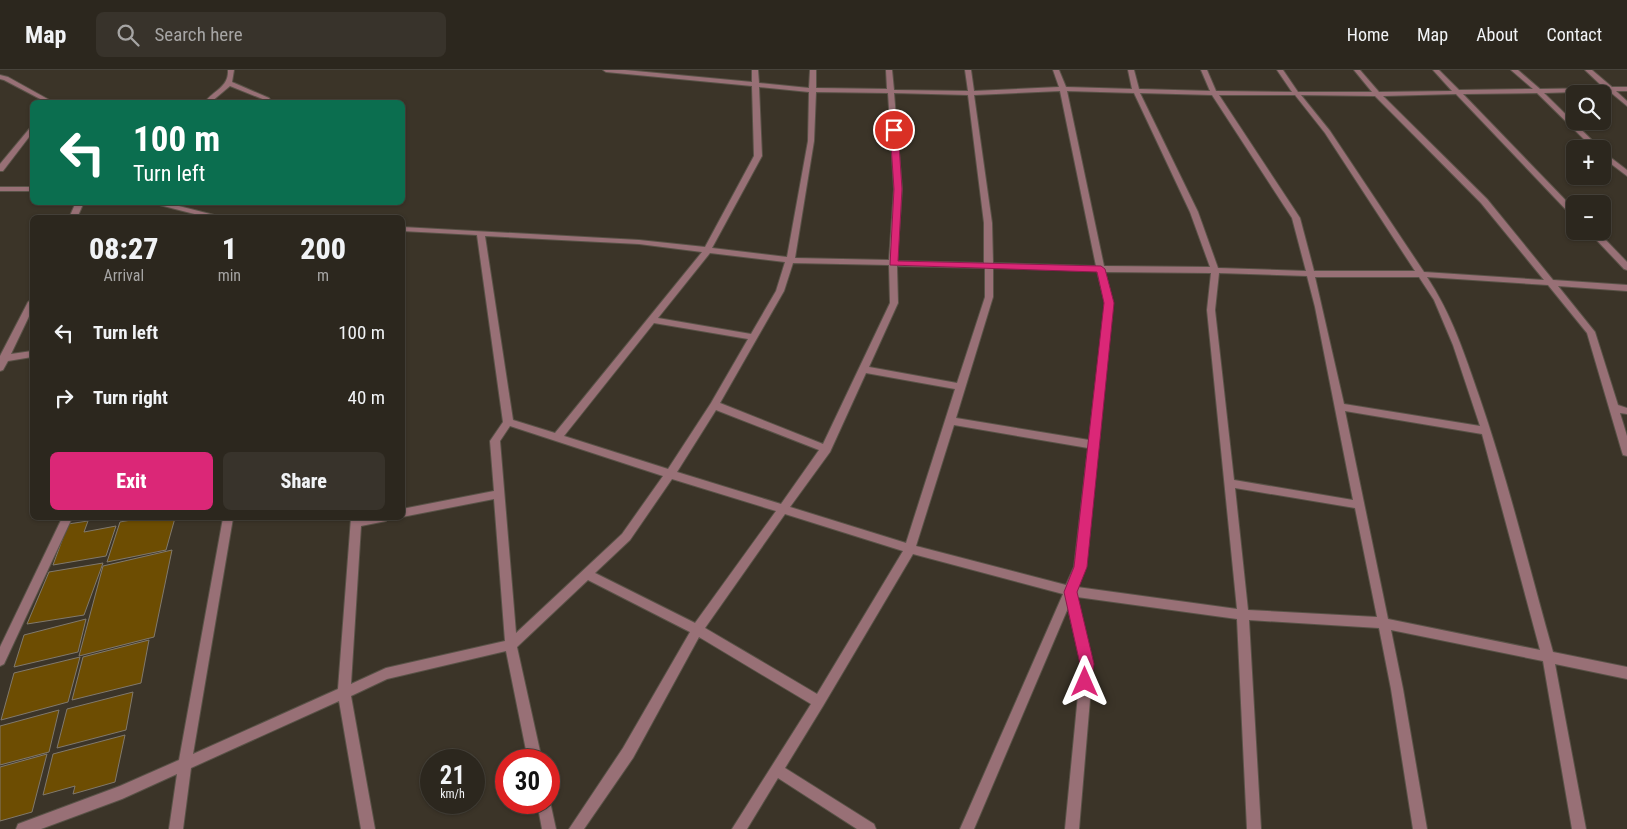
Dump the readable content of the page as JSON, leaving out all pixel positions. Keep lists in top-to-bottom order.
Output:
{
  "page": {
    "header": "Map",
    "search": "Search here",
    "nav": [
      "Home",
      "Map",
      "About",
      "Contact"
    ],
    "map_buttons": ["+", "−"],
    "turn": ["100 m", "Turn left"],
    "eta": [
      "08:27",
      "Arrival",
      "1",
      "min",
      "200",
      "m"
    ],
    "list": [
      {
        "name": "Turn left",
        "value": "100 m"
      },
      {
        "name": "Turn right",
        "value": "40 m"
      }
    ],
    "buttons": ["Exit", "Share"],
    "speed": "21 km/h",
    "limit": "30"
  }
}
